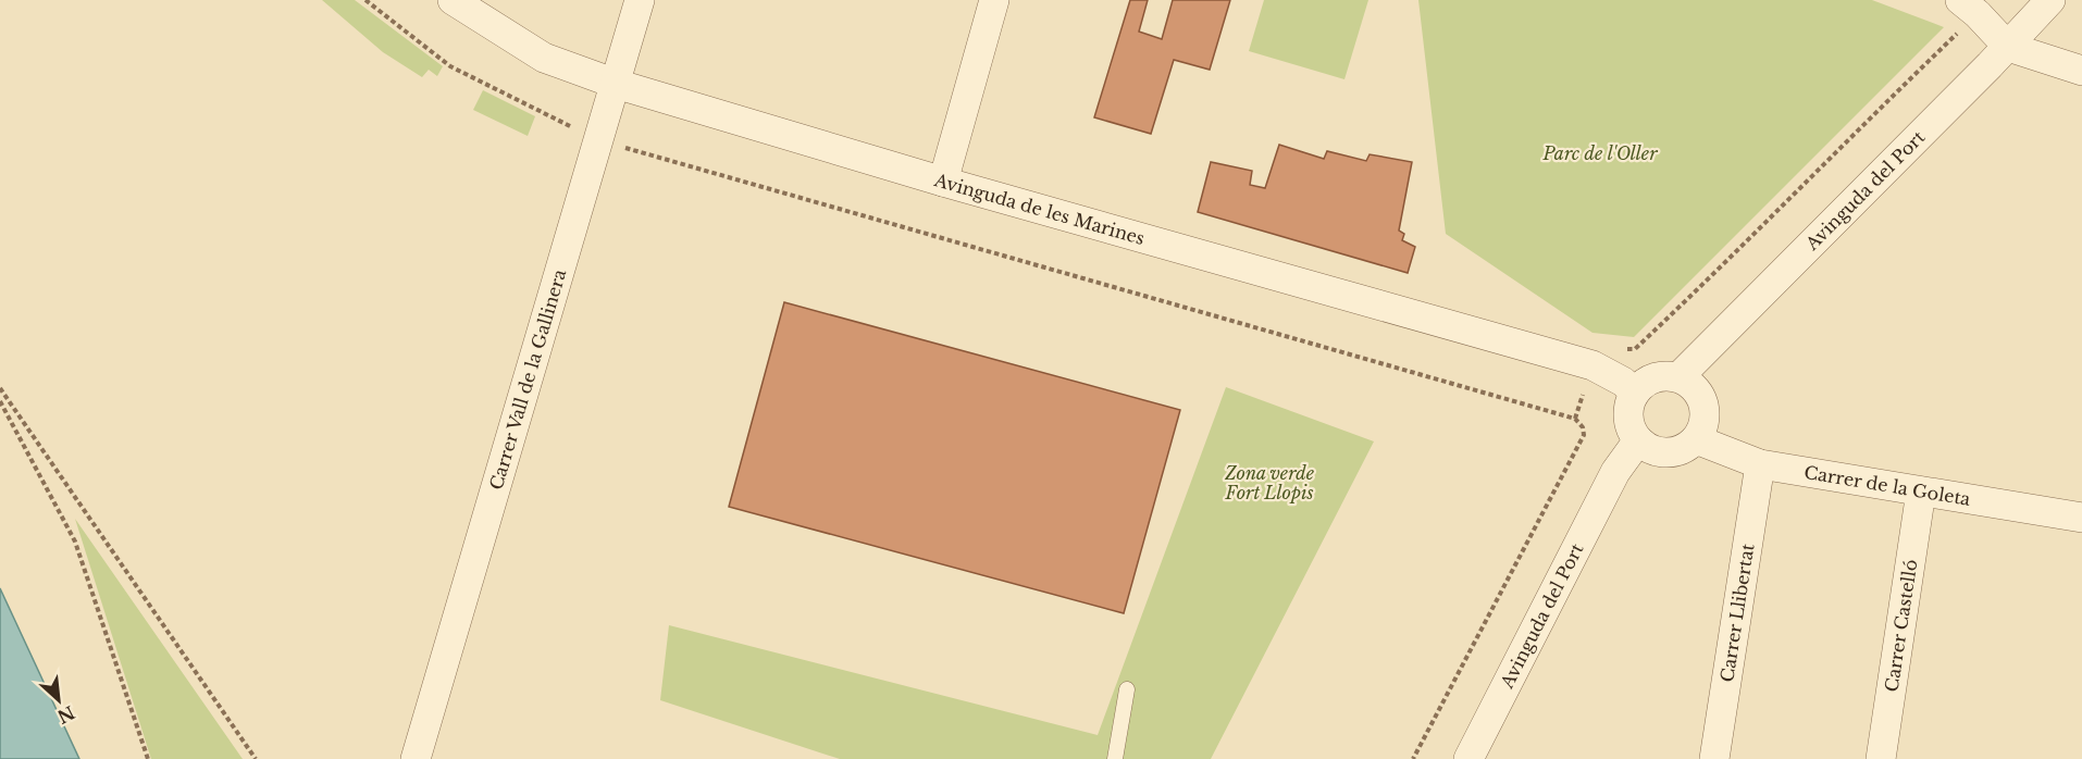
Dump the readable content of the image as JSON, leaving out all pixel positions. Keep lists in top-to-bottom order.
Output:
{
  "streets": {
    "street": [
      "Avinguda del Port",
      "Avinguda de les Marines",
      "Carrer Vall de la Gallinera",
      "Carrer de la Goleta",
      "Carrer Llibertat",
      "Carrer Castelló"
    ]
  },
  "crossings": [
    ["Avinguda del Port", "Avinguda de les Marines"],
    ["Avinguda del Port", "Carrer de la Goleta"],
    ["Avinguda de les Marines", "Carrer Vall de la Gallinera"],
    ["Avinguda de les Marines", "Carrer de la Goleta"],
    ["Carrer de la Goleta", "Carrer Llibertat"],
    ["Carrer de la Goleta", "Carrer Castelló"]
  ],
  "parks": ["Parc de l'Oller", "Zona verde Fort Llopis"],
  "north": "bottom right"
}
